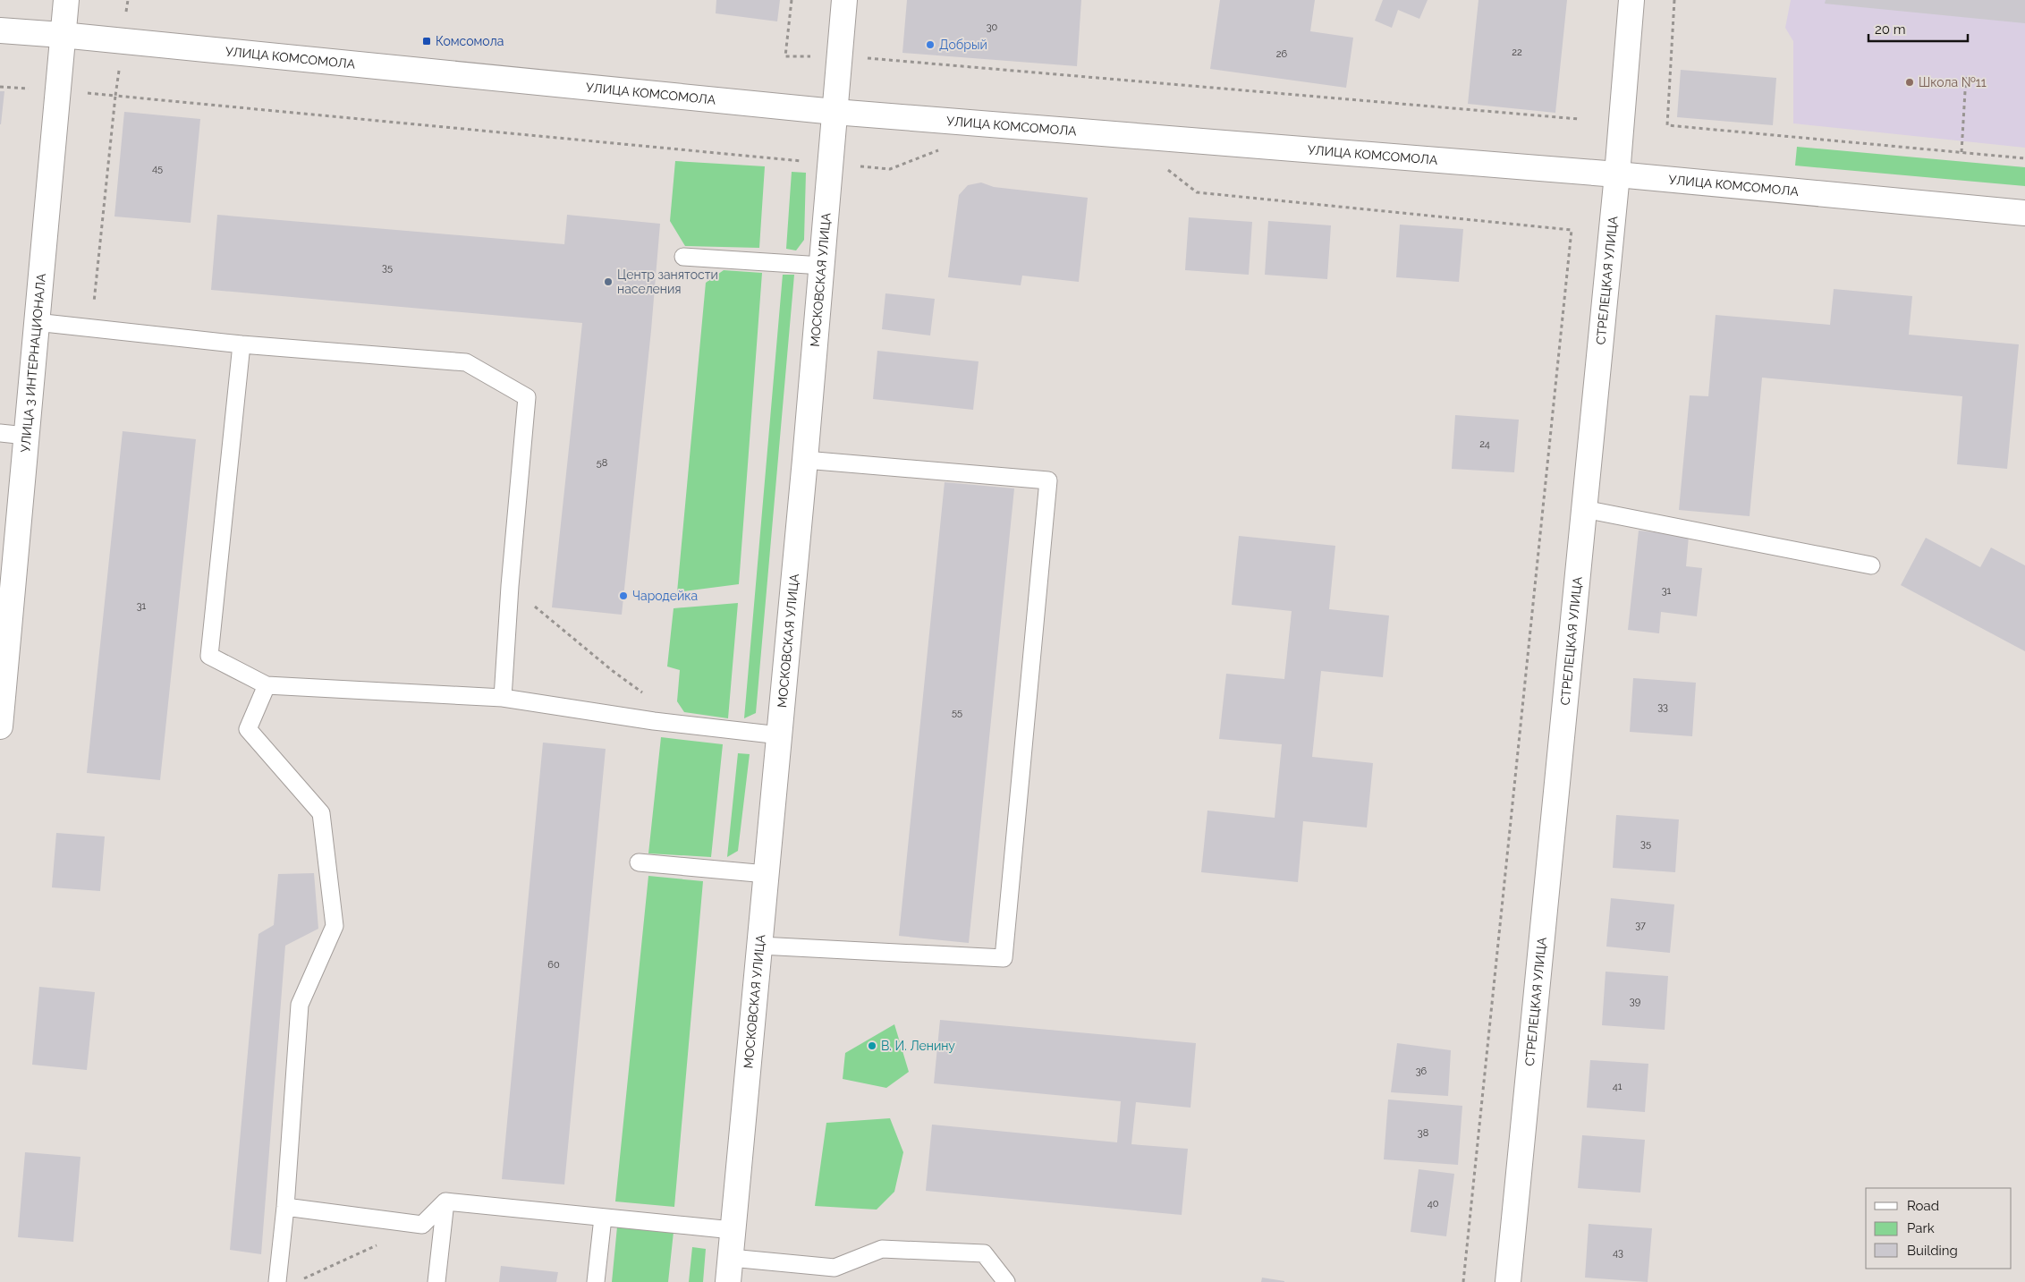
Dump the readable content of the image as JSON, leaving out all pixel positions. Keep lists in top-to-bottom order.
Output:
{
  "streets": {
    "street": [
      "УЛИЦА КОМСОМОЛА",
      "МОСКОВСКАЯ УЛИЦА",
      "СТРЕЛЕЦКАЯ УЛИЦА",
      "УЛИЦА 3 ИНТЕРНАЦИОНАЛА"
    ]
  },
  "crossings": [
    ["УЛИЦА КОМСОМОЛА", "МОСКОВСКАЯ УЛИЦА"],
    ["УЛИЦА КОМСОМОЛА", "СТРЕЛЕЦКАЯ УЛИЦА"],
    ["УЛИЦА КОМСОМОЛА", "УЛИЦА 3 ИНТЕРНАЦИОНАЛА"]
  ],
  "places": {
    "transit": ["Комсомола"],
    "other": [
      "Добрый",
      "Школа №11",
      "Центр занятости населения",
      "Чародейка",
      "В. И. Ленину"
    ]
  },
  "house_numbers": [
    "30",
    "22",
    "26",
    "45",
    "35",
    "24",
    "58",
    "31",
    "31",
    "33",
    "55",
    "35",
    "37",
    "60",
    "39",
    "36",
    "41",
    "38",
    "40",
    "43"
  ],
  "legend": ["Road", "Park", "Building"],
  "scale_bar": "20 m"
}
